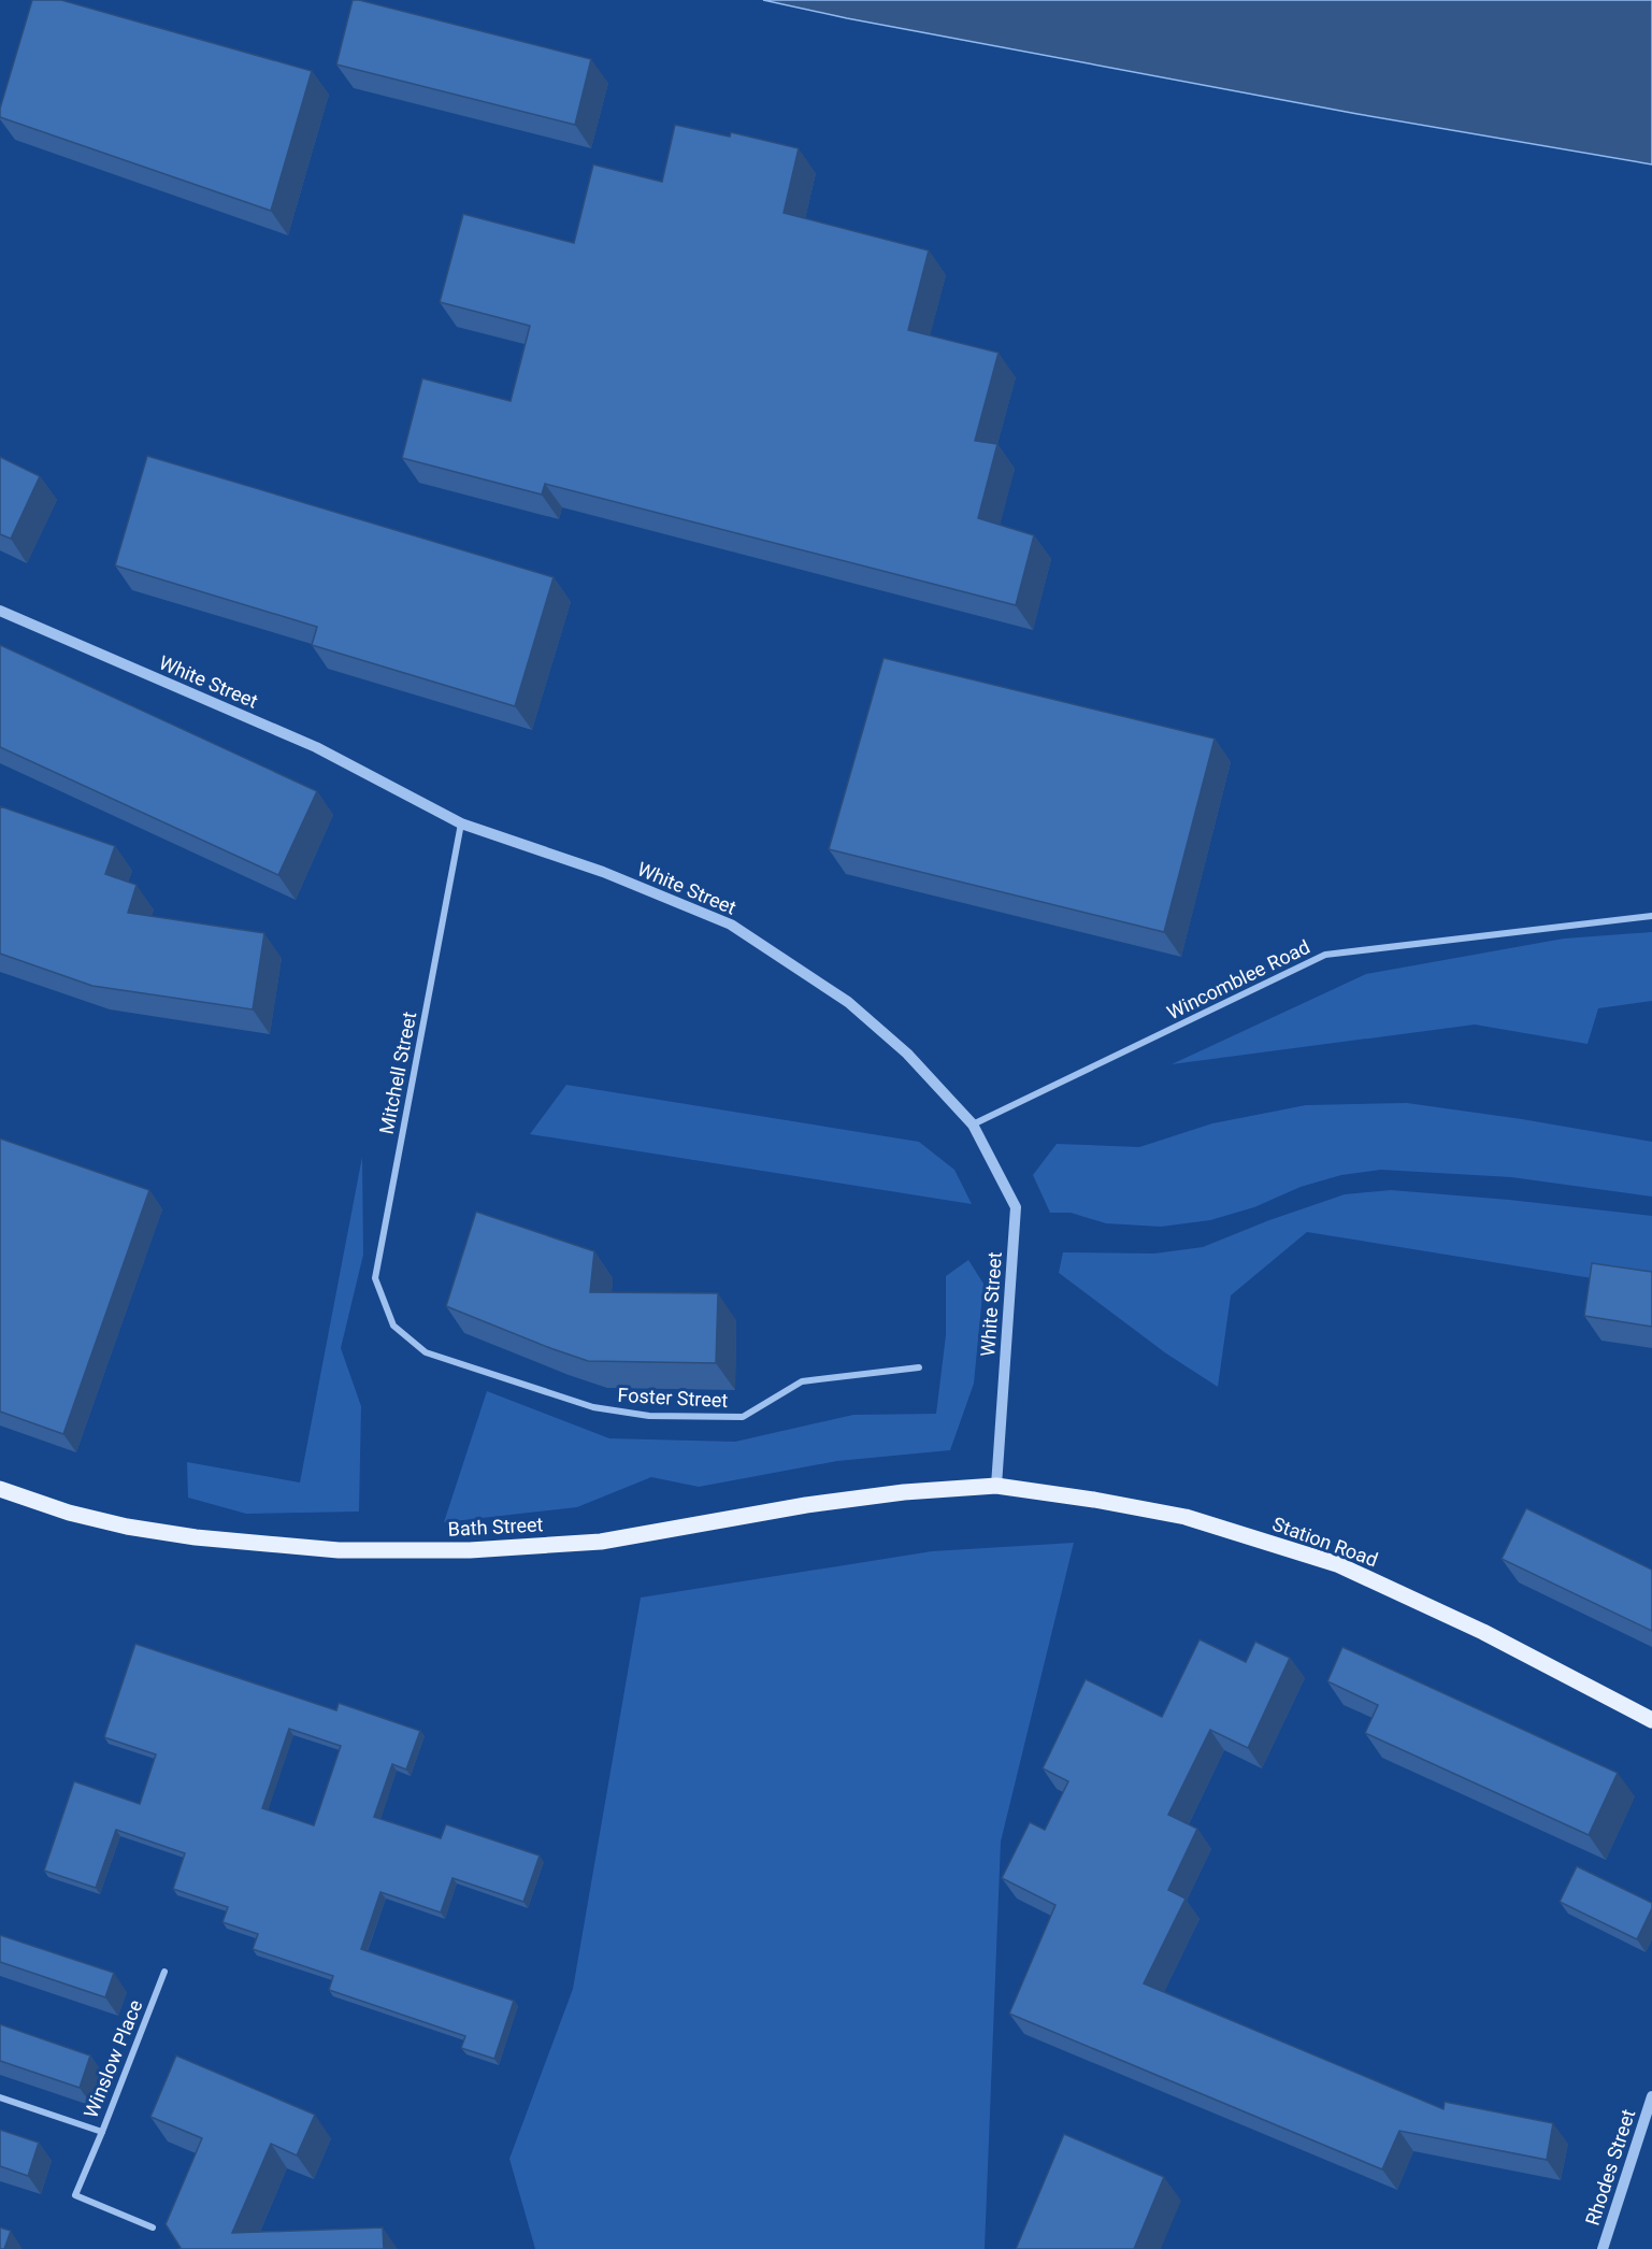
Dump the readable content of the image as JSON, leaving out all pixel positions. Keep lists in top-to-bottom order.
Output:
{
  "streets": {
    "main road": ["Bath Street", "Station Road"],
    "street": [
      "White Street",
      "Wincomblee Road",
      "Mitchell Street",
      "Foster Street",
      "Winslow Place",
      "Rhodes Street"
    ]
  },
  "crossings": [
    ["White Street", "Wincomblee Road"],
    ["White Street", "Mitchell Street"],
    ["White Street", "Bath Street"],
    ["White Street", "Station Road"],
    ["Mitchell Street", "Foster Street"],
    ["Bath Street", "Station Road"]
  ]
}
